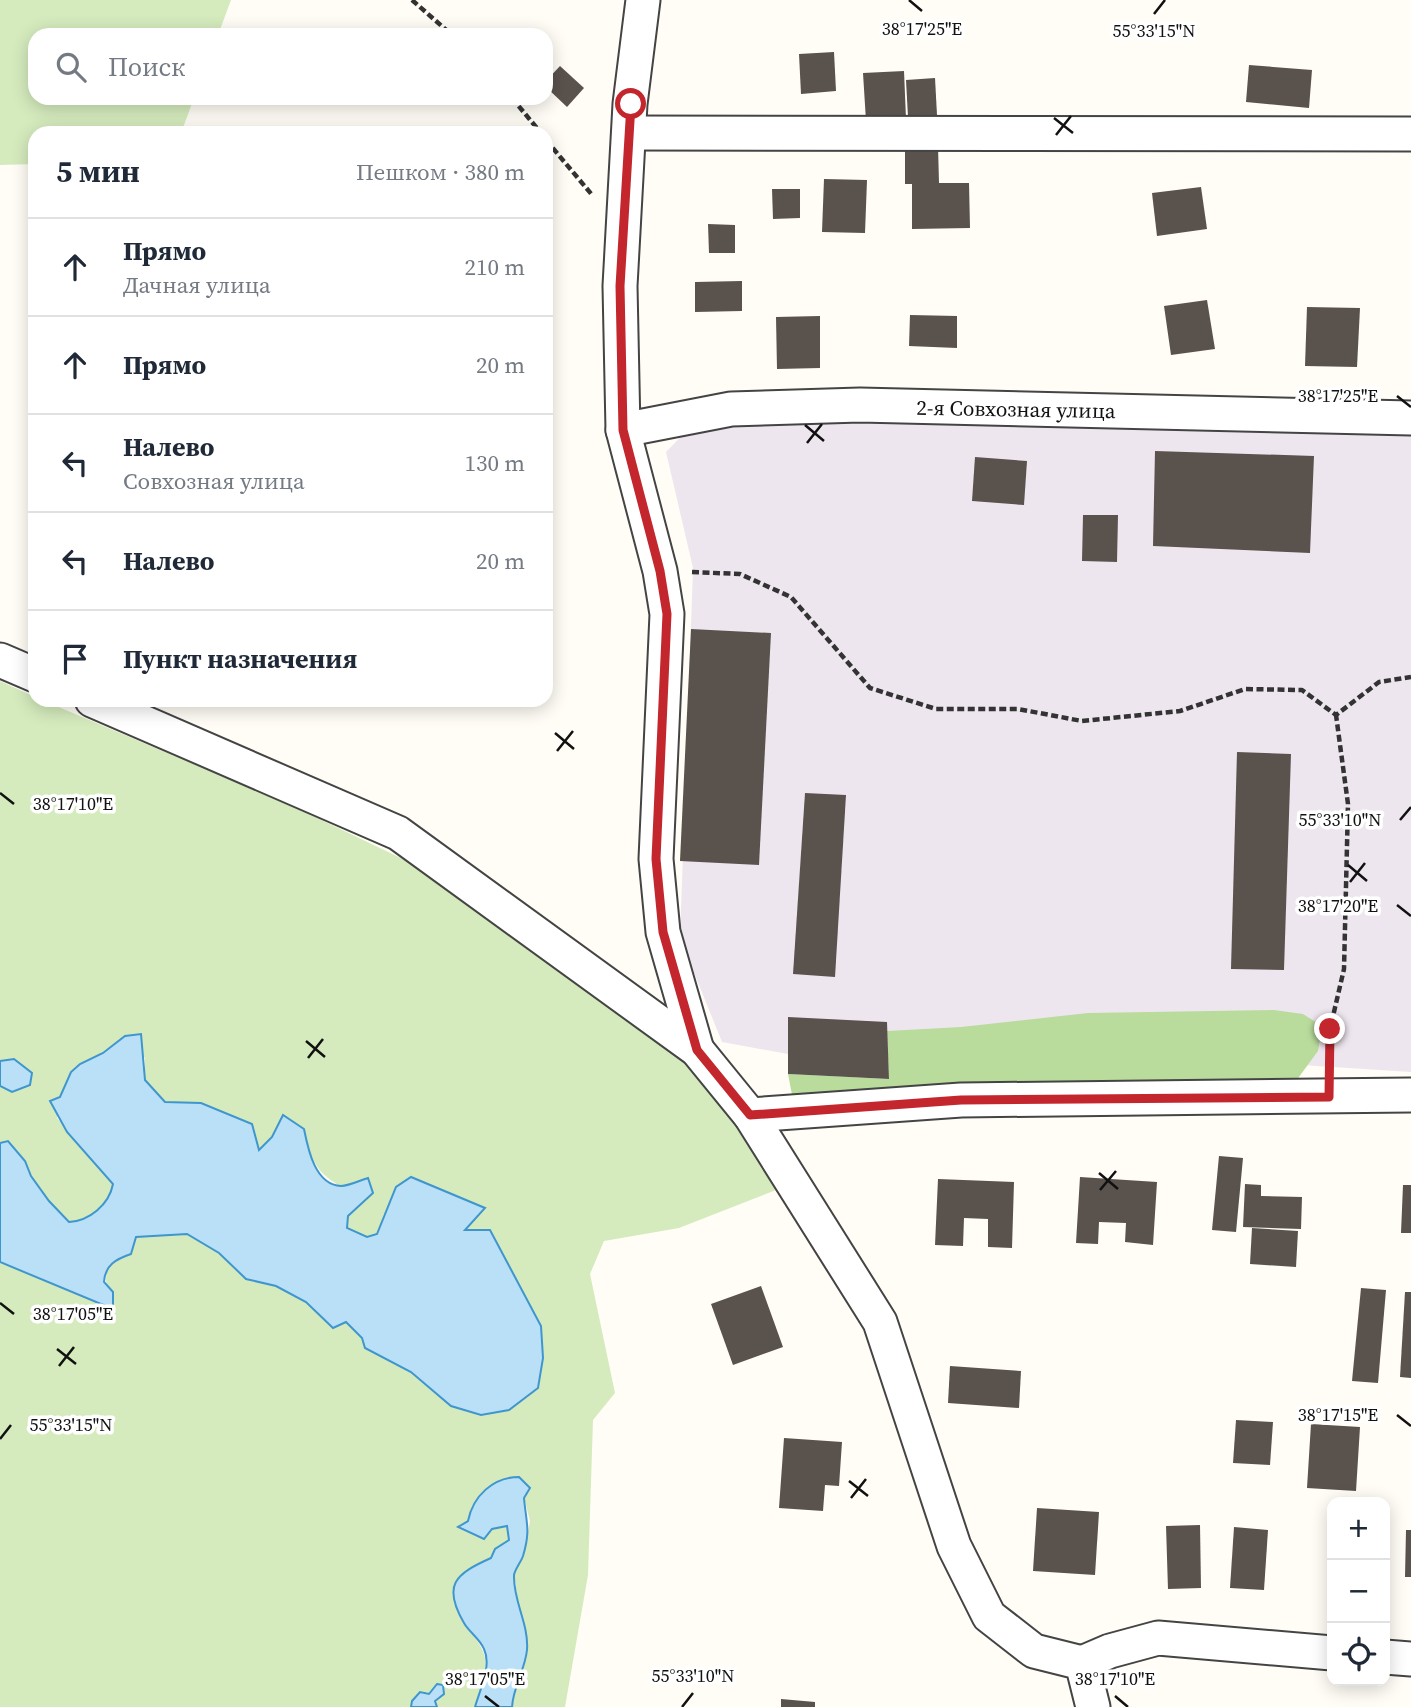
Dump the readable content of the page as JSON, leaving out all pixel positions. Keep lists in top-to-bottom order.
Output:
{
  "streets": {
    "street": ["2-я Совхозная улица"]
  },
  "page": {
    "search": "Поиск",
    "heading": ["5 мин", "Пешком · 380 m"],
    "list": [
      ["Прямо", "Дачная улица", "210 m"],
      ["Прямо", "20 m"],
      ["Налево", "Совхозная улица", "130 m"],
      ["Налево", "20 m"],
      "Пункт назначения"
    ],
    "map_buttons": ["+", "−"]
  },
  "coordinates": [
    "38°17'25\"E",
    "55°33'15\"N",
    "38°17'10\"E",
    "55°33'10\"N",
    "38°17'20\"E",
    "38°17'05\"E",
    "38°17'15\"E"
  ]
}
